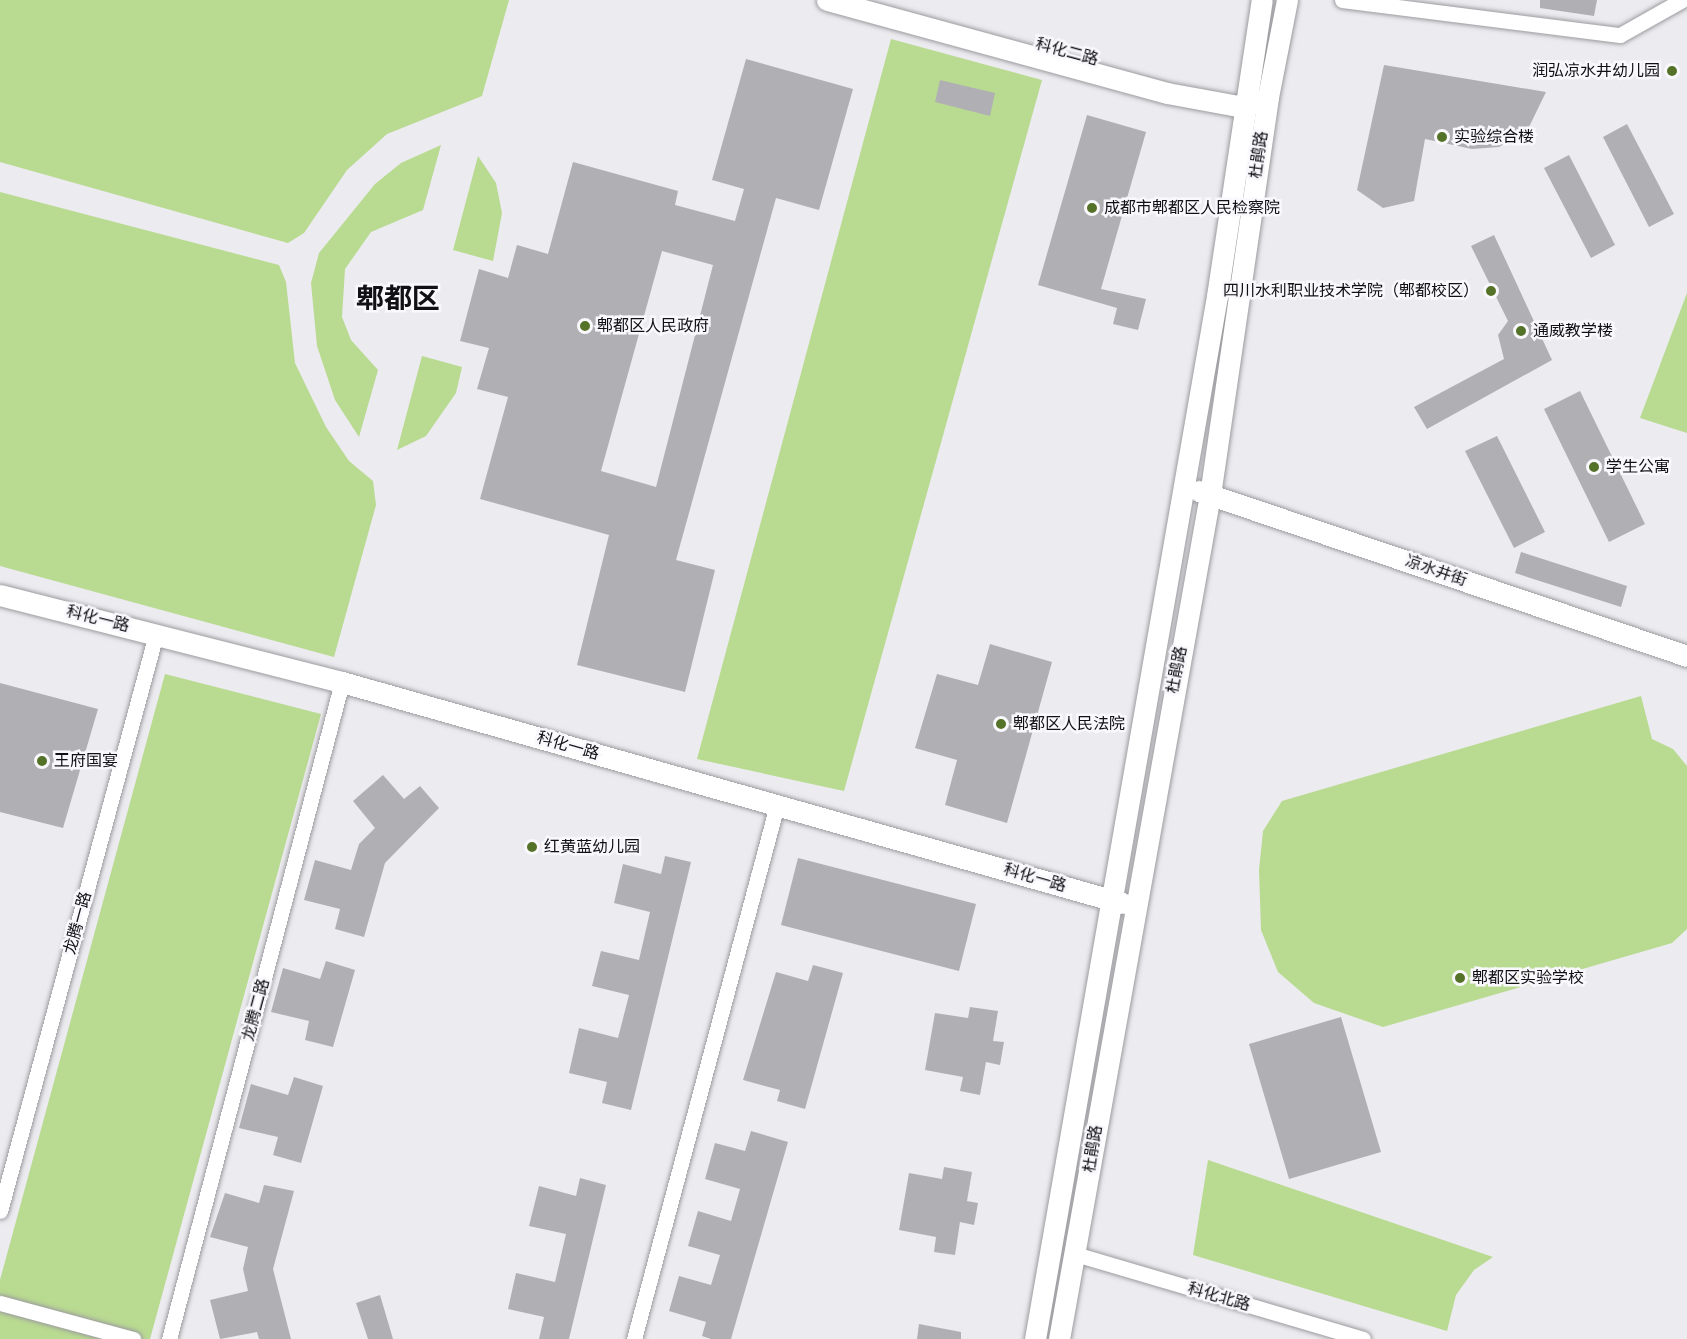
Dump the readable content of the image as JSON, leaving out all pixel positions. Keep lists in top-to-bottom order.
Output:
{
  "streets": {
    "main road": [
      "科化二路",
      "杜鹃路",
      "凉水井街",
      "科化一路"
    ],
    "street": ["龙腾一路", "龙腾二路", "科化北路"]
  },
  "crossings": [
    ["科化二路", "杜鹃路"],
    ["杜鹃路", "凉水井街"],
    ["杜鹃路", "科化一路"],
    ["杜鹃路", "科化北路"],
    ["科化一路", "龙腾一路"],
    ["科化一路", "龙腾二路"]
  ],
  "districts": ["郫都区"],
  "places": [
    "润弘凉水井幼儿园",
    "实验综合楼",
    "成都市郫都区人民检察院",
    "四川水利职业技术学院（郫都校区）",
    "郫都区人民政府",
    "通威教学楼",
    "学生公寓",
    "郫都区人民法院",
    "王府国宴",
    "红黄蓝幼儿园",
    "郫都区实验学校"
  ]
}
